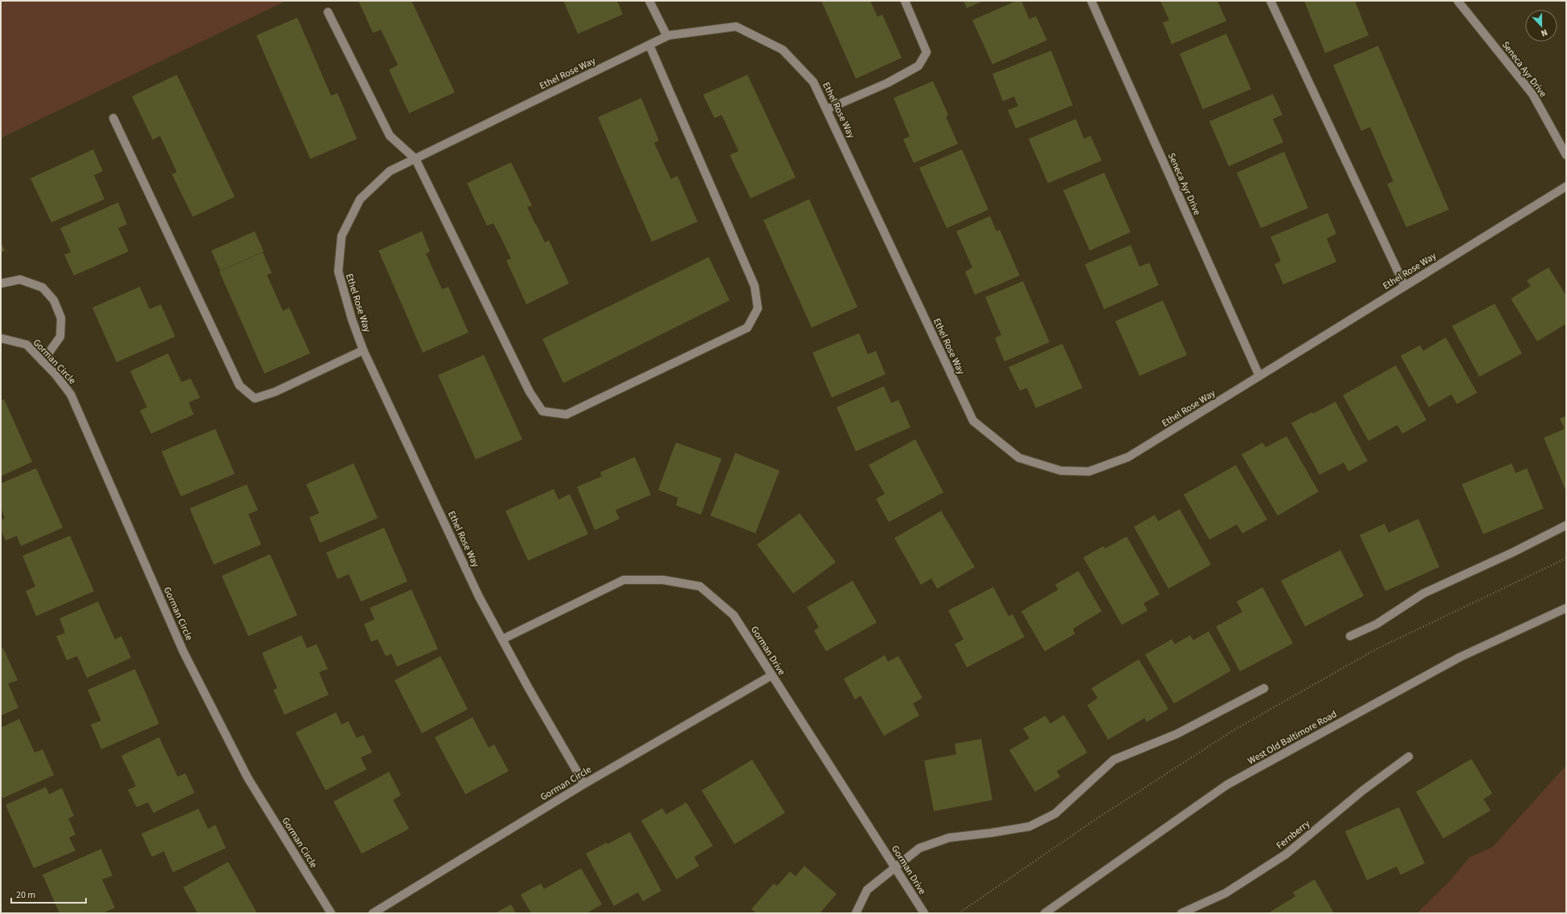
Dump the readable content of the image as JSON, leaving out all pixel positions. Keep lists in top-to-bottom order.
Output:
{
  "streets": {
    "street": [
      "Seneca Ayr Drive",
      "Ethel Rose Way",
      "Gorman Circle",
      "Gorman Drive",
      "West Old Baltimore Road",
      "Fernberry"
    ]
  },
  "crossings": [
    ["Seneca Ayr Drive", "Ethel Rose Way"],
    ["Ethel Rose Way", "Gorman Circle"],
    ["Ethel Rose Way", "Gorman Drive"],
    ["Gorman Circle", "Gorman Drive"]
  ],
  "scale_bar": "20 m",
  "north": "bottom"
}
